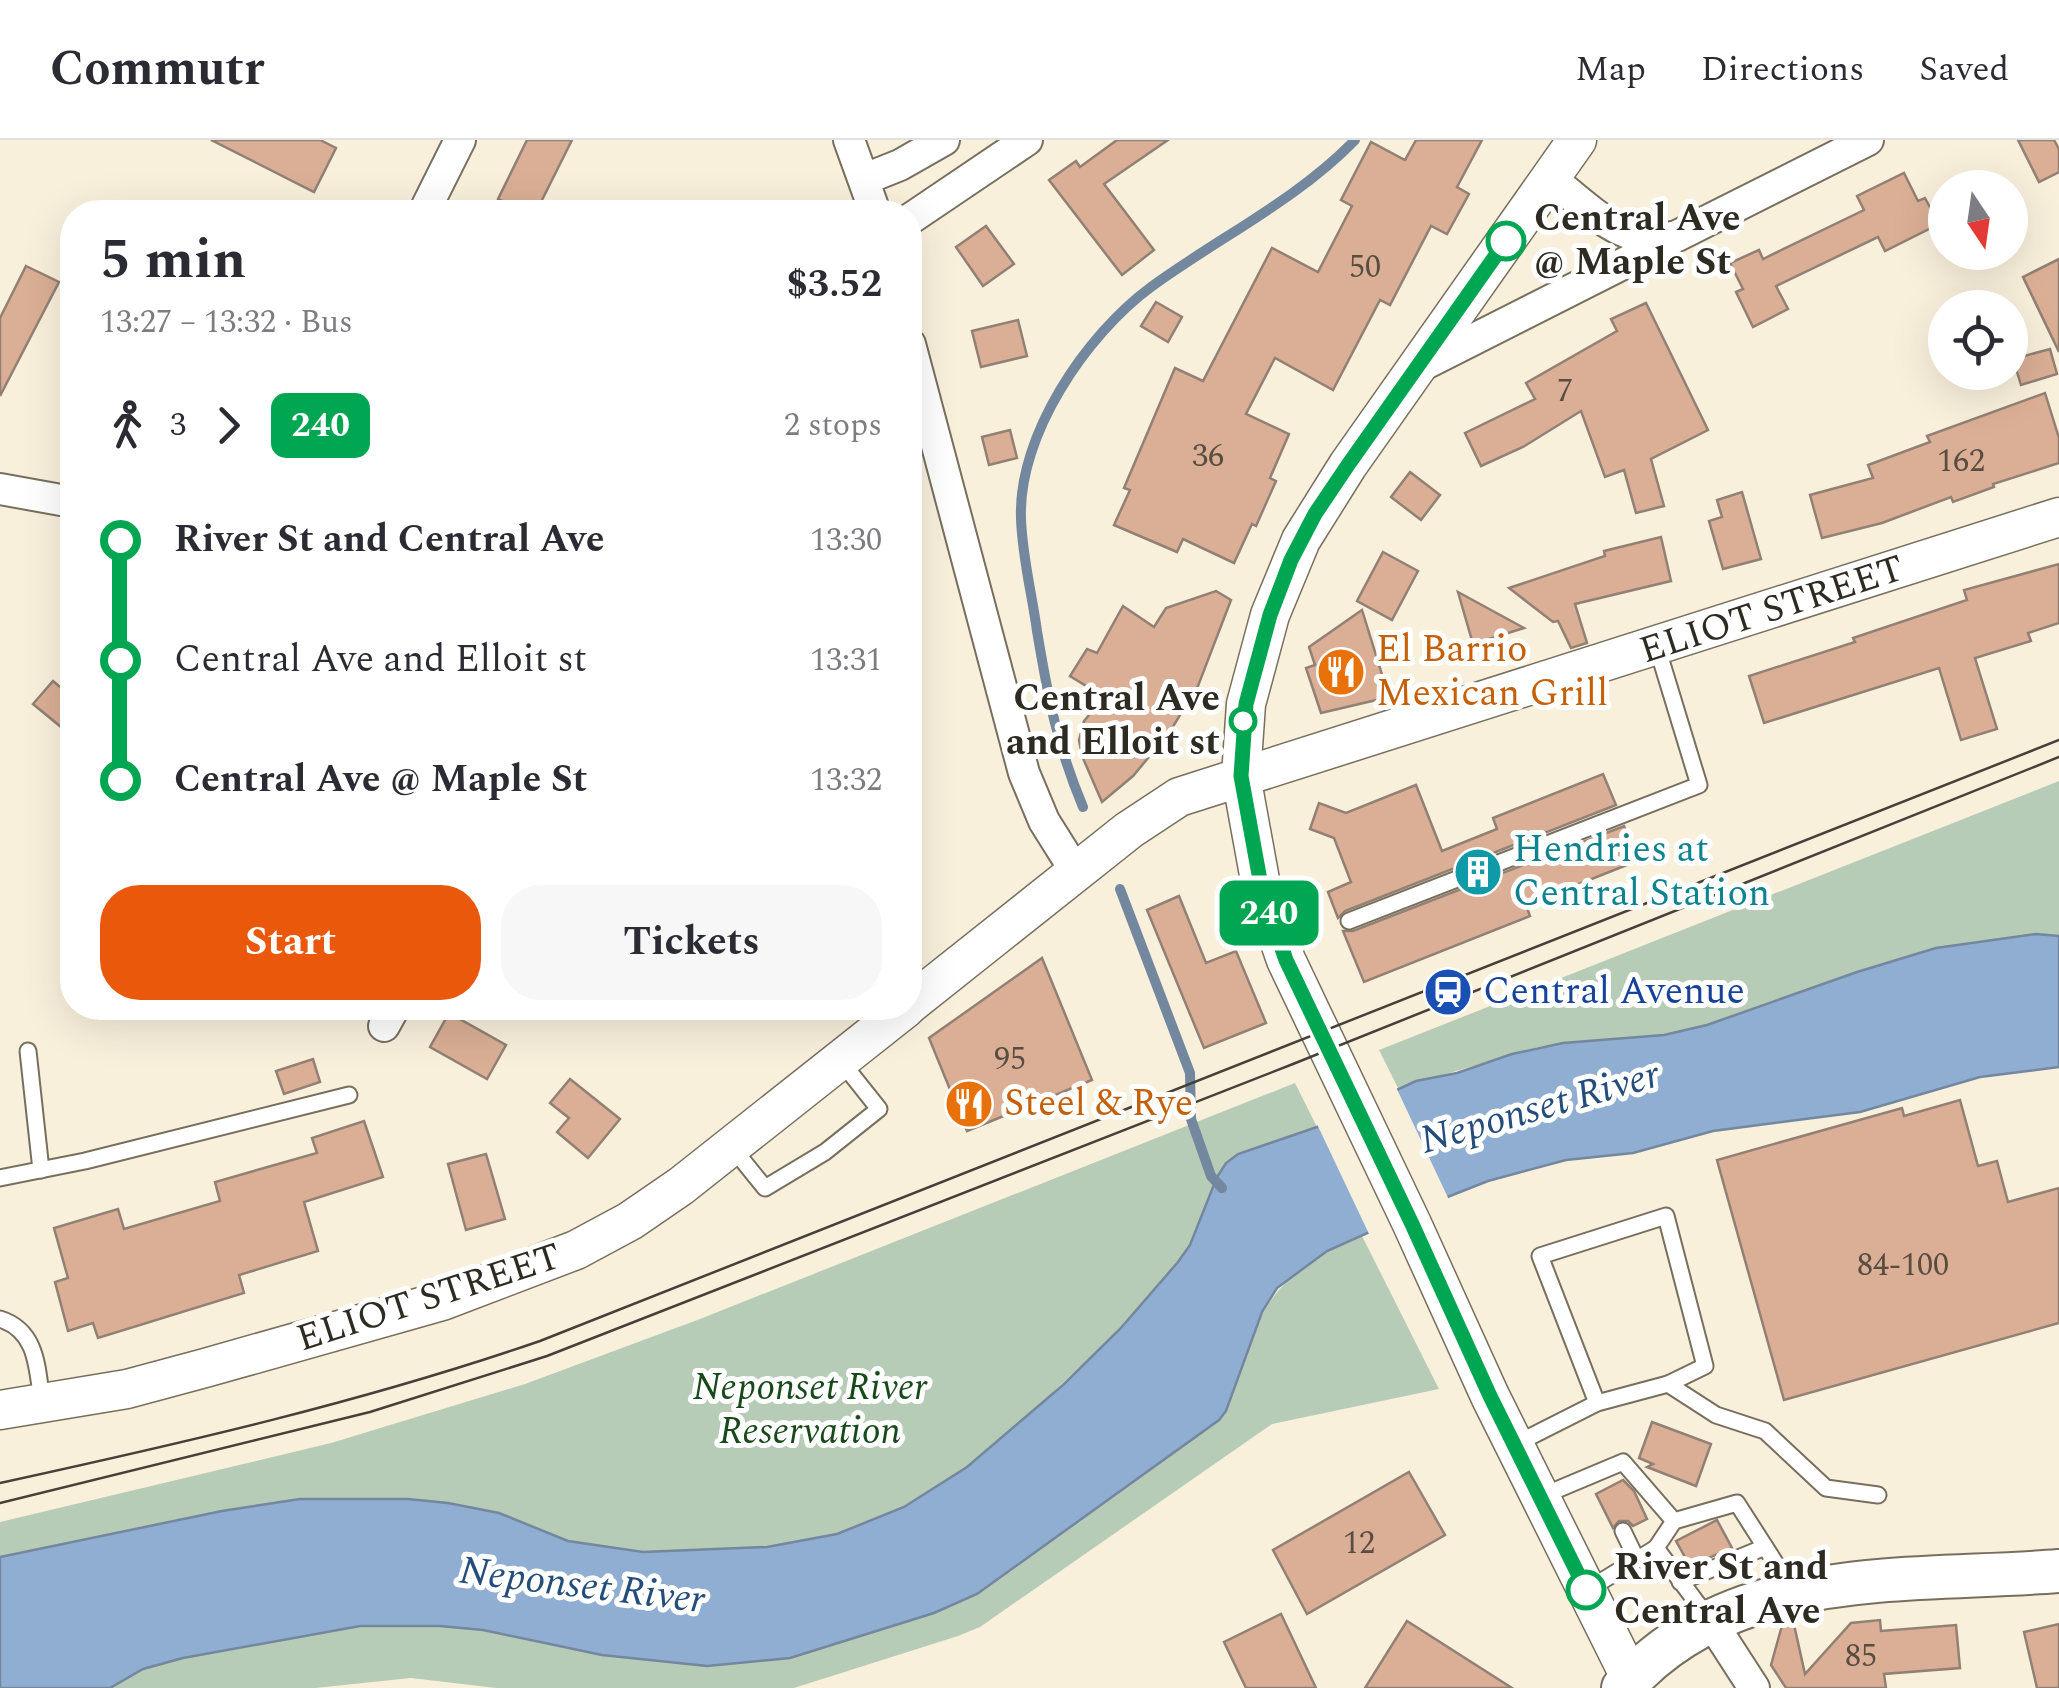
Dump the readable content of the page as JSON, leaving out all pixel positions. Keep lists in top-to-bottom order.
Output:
{
  "streets": {
    "street": ["ELIOT STREET"]
  },
  "water": ["Neponset River"],
  "parks": ["Neponset River Reservation"],
  "places": {
    "other": ["Central Ave @ Maple St", "Central Ave and Elloit st", "River St and Central Ave"],
    "restaurant": ["El Barrio Mexican Grill", "Steel & Rye"],
    "building": ["Hendries at Central Station"],
    "station": ["Central Avenue"]
  },
  "lines": ["bus line 240"],
  "house_numbers": [
    "50",
    "7",
    "36",
    "162",
    "95",
    "84-100",
    "12",
    "85"
  ],
  "north": "bottom",
  "page": {
    "header": "Commutr",
    "nav": ["Map", "Directions", "Saved"],
    "on_map": "240",
    "heading": ["5 min", "13:27 – 13:32 · Bus", "$3.52"],
    "legs": ["3", "240", "2 stops"],
    "list": [
      {
        "name": "River St and Central Ave",
        "value": "13:30"
      },
      {
        "name": "Central Ave and Elloit st",
        "value": "13:31"
      },
      {
        "name": "Central Ave @ Maple St",
        "value": "13:32"
      }
    ],
    "buttons": ["Start", "Tickets"]
  }
}
